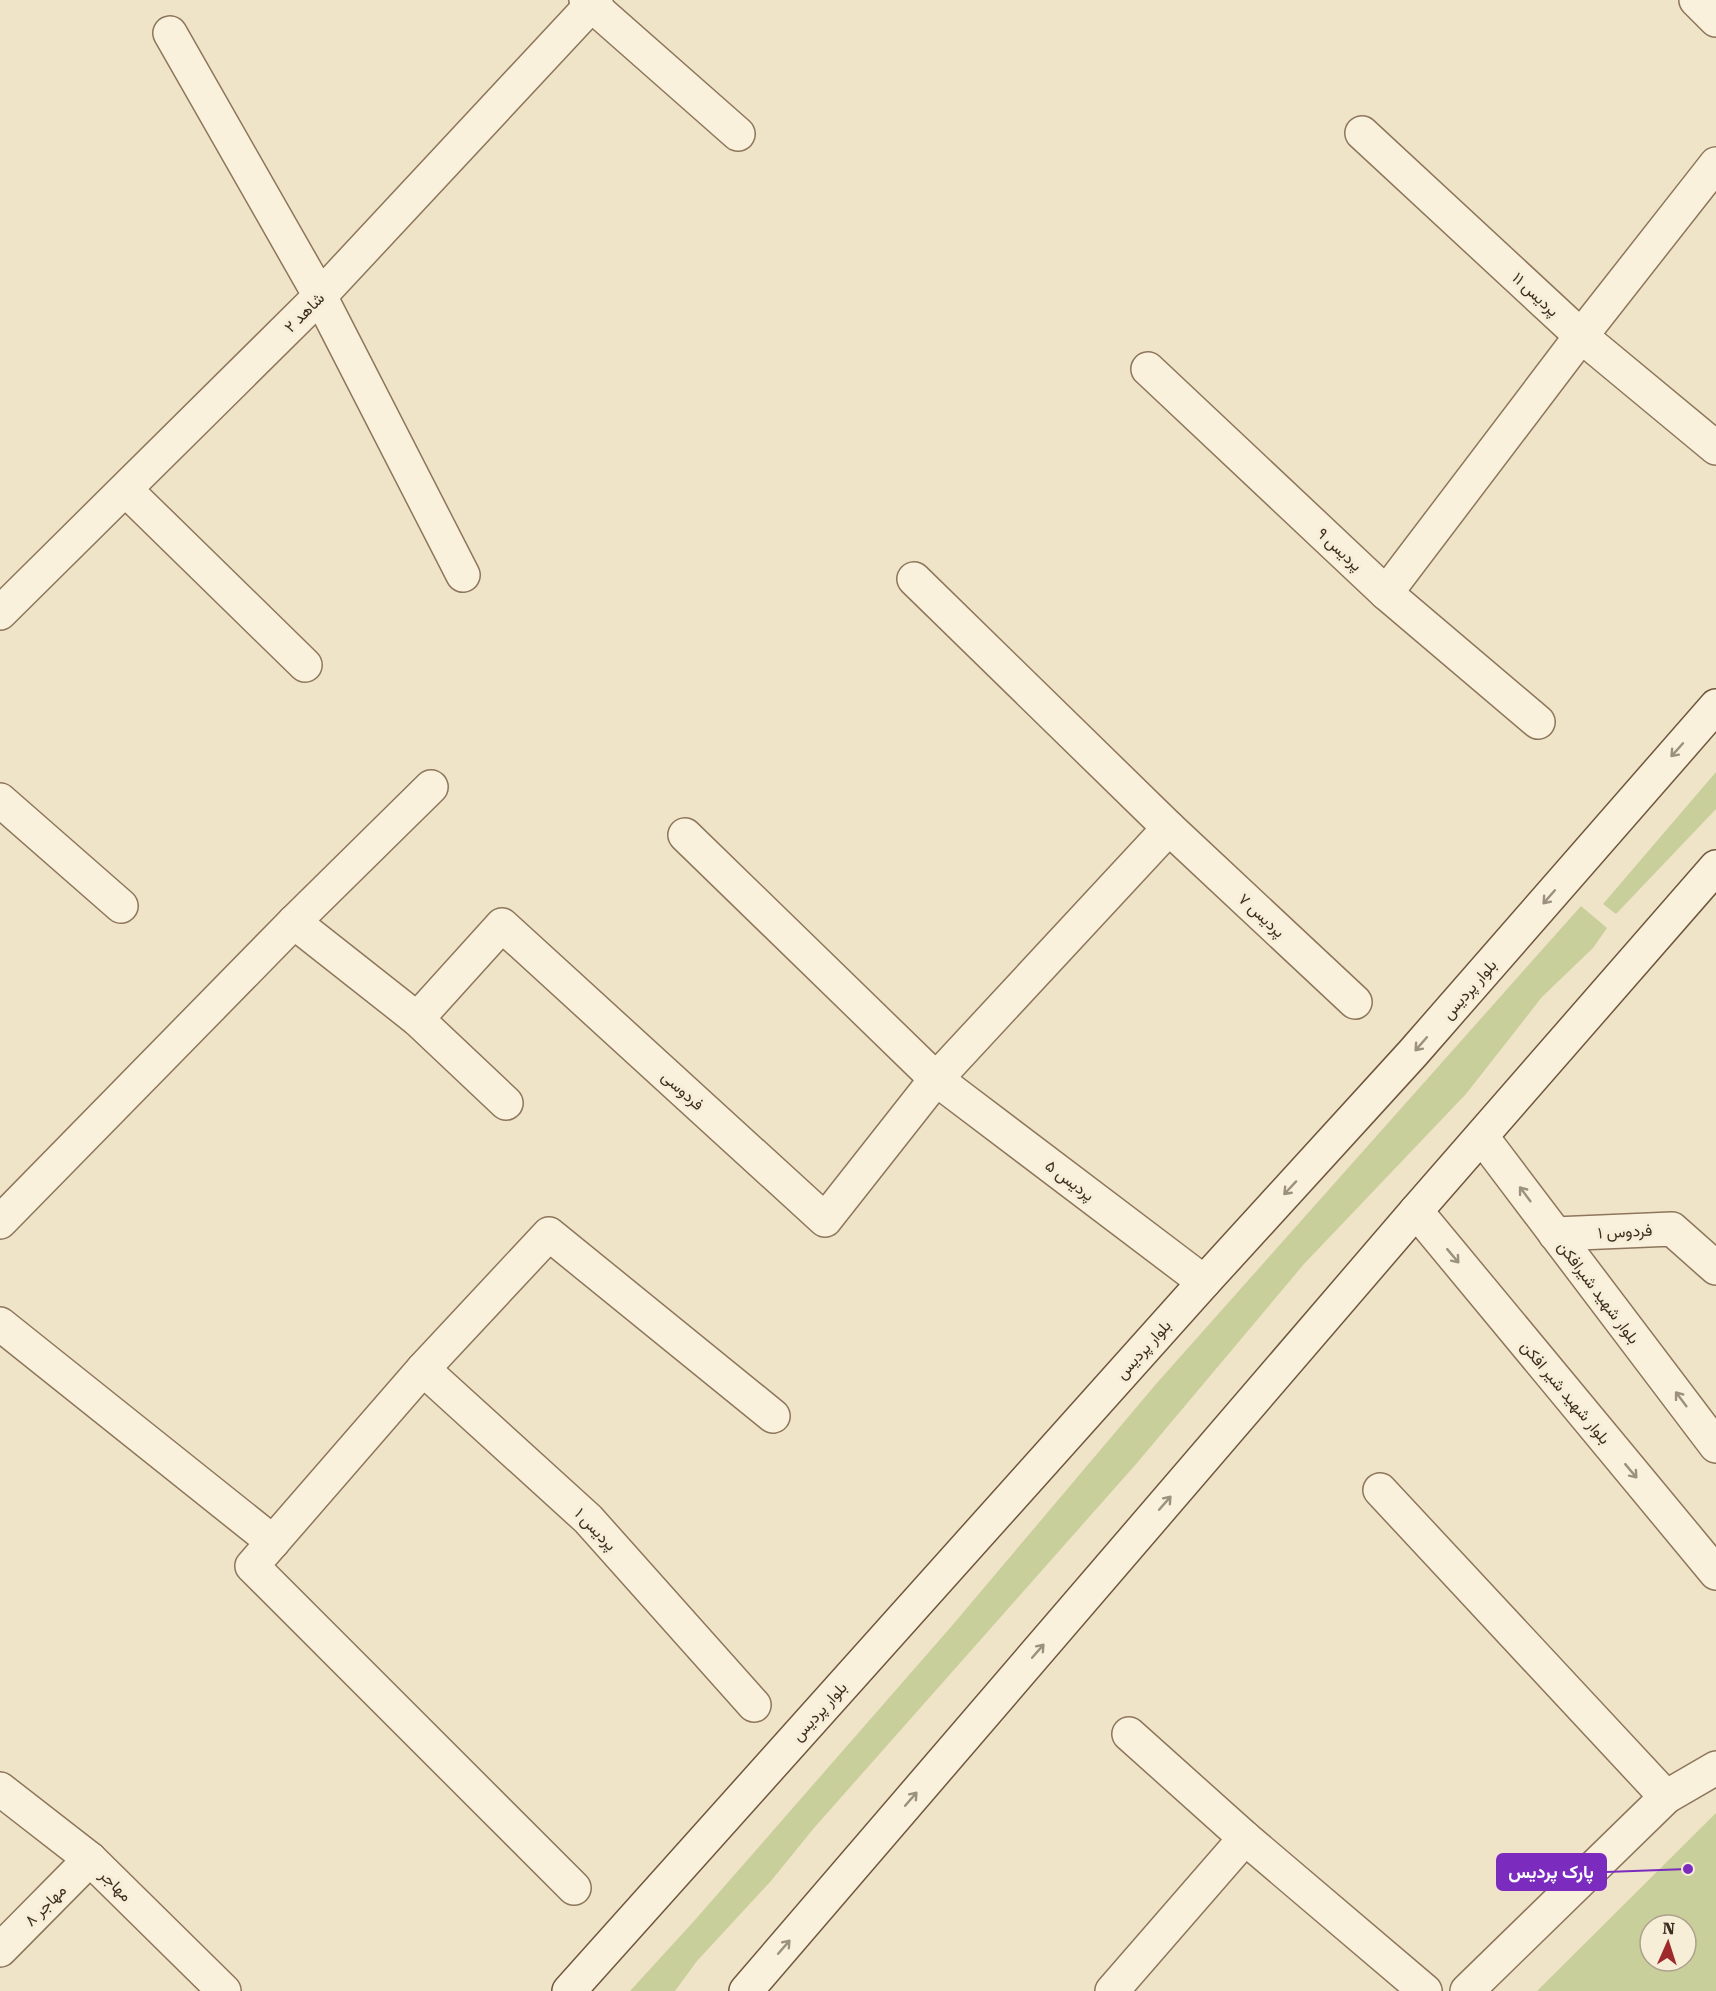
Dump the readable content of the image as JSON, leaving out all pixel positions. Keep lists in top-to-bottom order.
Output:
{
  "streets": {
    "street": [
      "پردیس ۱۱",
      "شاهد ۲",
      "پردیس ۹",
      "پردیس ۷",
      "بلوار پردیس",
      "فردوسی",
      "پردیس ۵",
      "فردوس ۱",
      "بلوار شهید شیرافکن",
      "بلوار شهید شیر افکن",
      "پردیس ۱",
      "مهاجر",
      "مهاجر ۸"
    ]
  },
  "crossings": [
    ["بلوار پردیس", "پردیس ۵"],
    ["فردوسی", "پردیس ۵"],
    ["فردوس ۱", "بلوار شهید شیرافکن"],
    ["مهاجر", "مهاجر ۸"]
  ],
  "places": ["پارک پردیس"],
  "north": "top"
}
